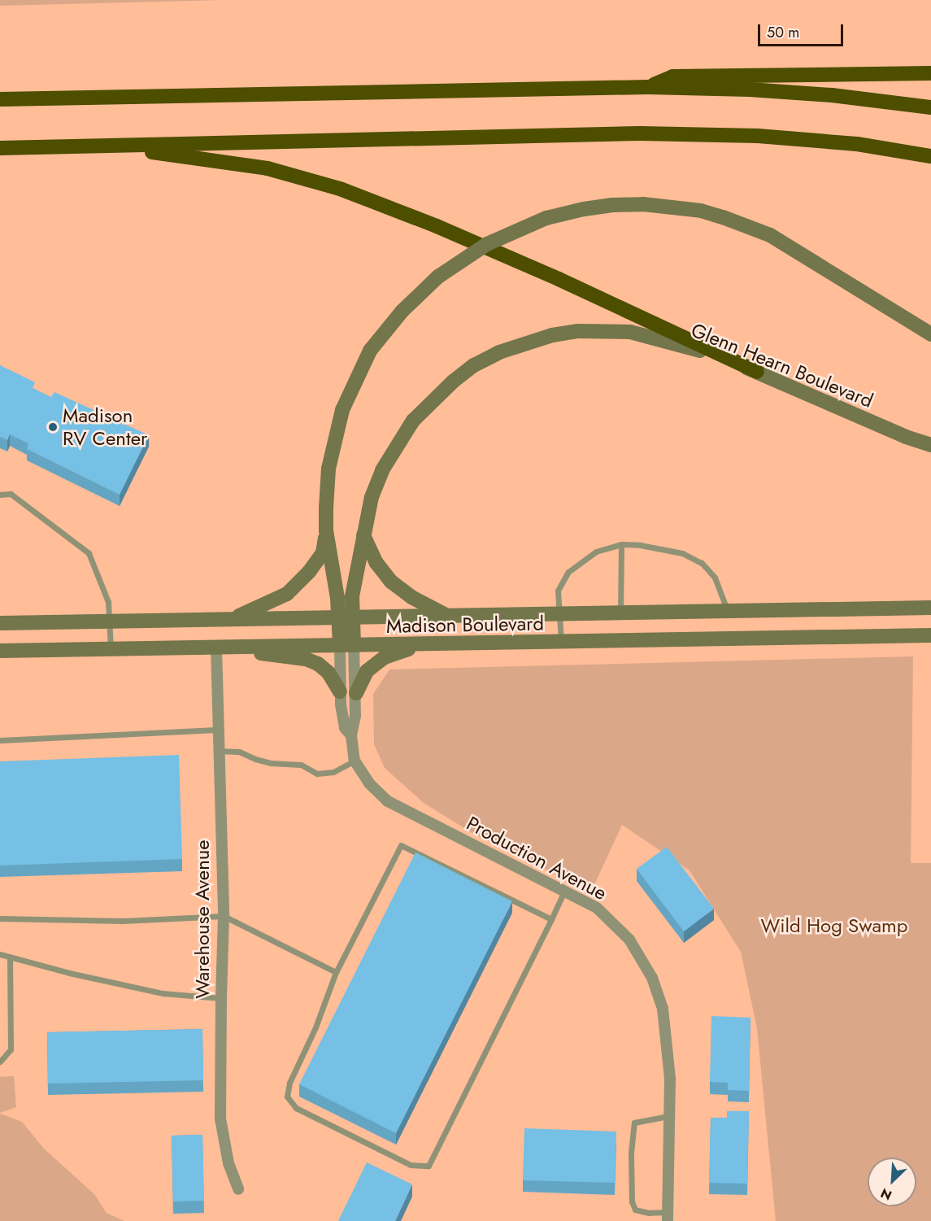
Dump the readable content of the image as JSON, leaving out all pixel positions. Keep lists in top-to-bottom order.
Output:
{
  "streets": {
    "main road": ["Glenn Hearn Boulevard", "Madison Boulevard"],
    "street": ["Production Avenue", "Warehouse Avenue"]
  },
  "crossings": [
    ["Glenn Hearn Boulevard", "Madison Boulevard"],
    ["Glenn Hearn Boulevard", "Production Avenue"],
    ["Madison Boulevard", "Production Avenue"],
    ["Madison Boulevard", "Warehouse Avenue"]
  ],
  "parks": ["Wild Hog Swamp"],
  "places": ["Madison RV Center"],
  "scale_bar": "50 m",
  "north": "bottom left"
}
